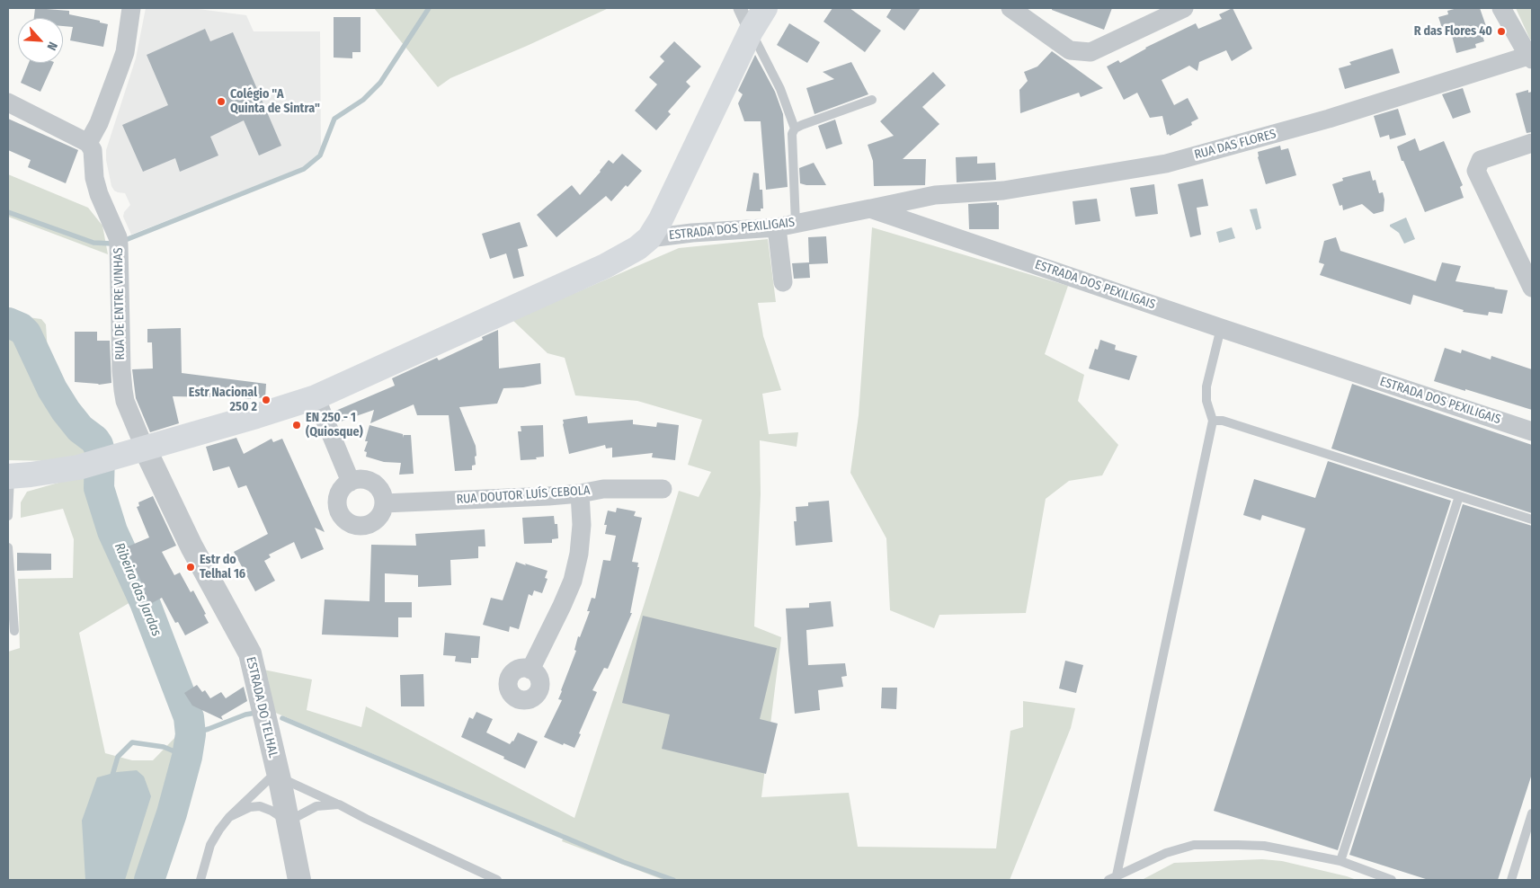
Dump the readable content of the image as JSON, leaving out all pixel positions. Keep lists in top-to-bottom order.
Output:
{
  "streets": {
    "street": [
      "RUA DAS FLORES",
      "ESTRADA DOS PEXILIGAIS",
      "RUA DE ENTRE VINHAS",
      "RUA DOUTOR LUÍS CEBOLA",
      "ESTRADA DO TELHAL"
    ]
  },
  "crossings": [
    ["RUA DAS FLORES", "ESTRADA DOS PEXILIGAIS"],
    ["RUA DE ENTRE VINHAS", "ESTRADA DO TELHAL"]
  ],
  "water": ["Ribeira das Jardas"],
  "places": [
    "R das Flores 40",
    "Colégio \"A Quinta de Sintra\"",
    "Estr Nacional 250 2",
    "EN 250 - 1 (Quiosque)",
    "Estr do Telhal 16"
  ],
  "north": "bottom right"
}
